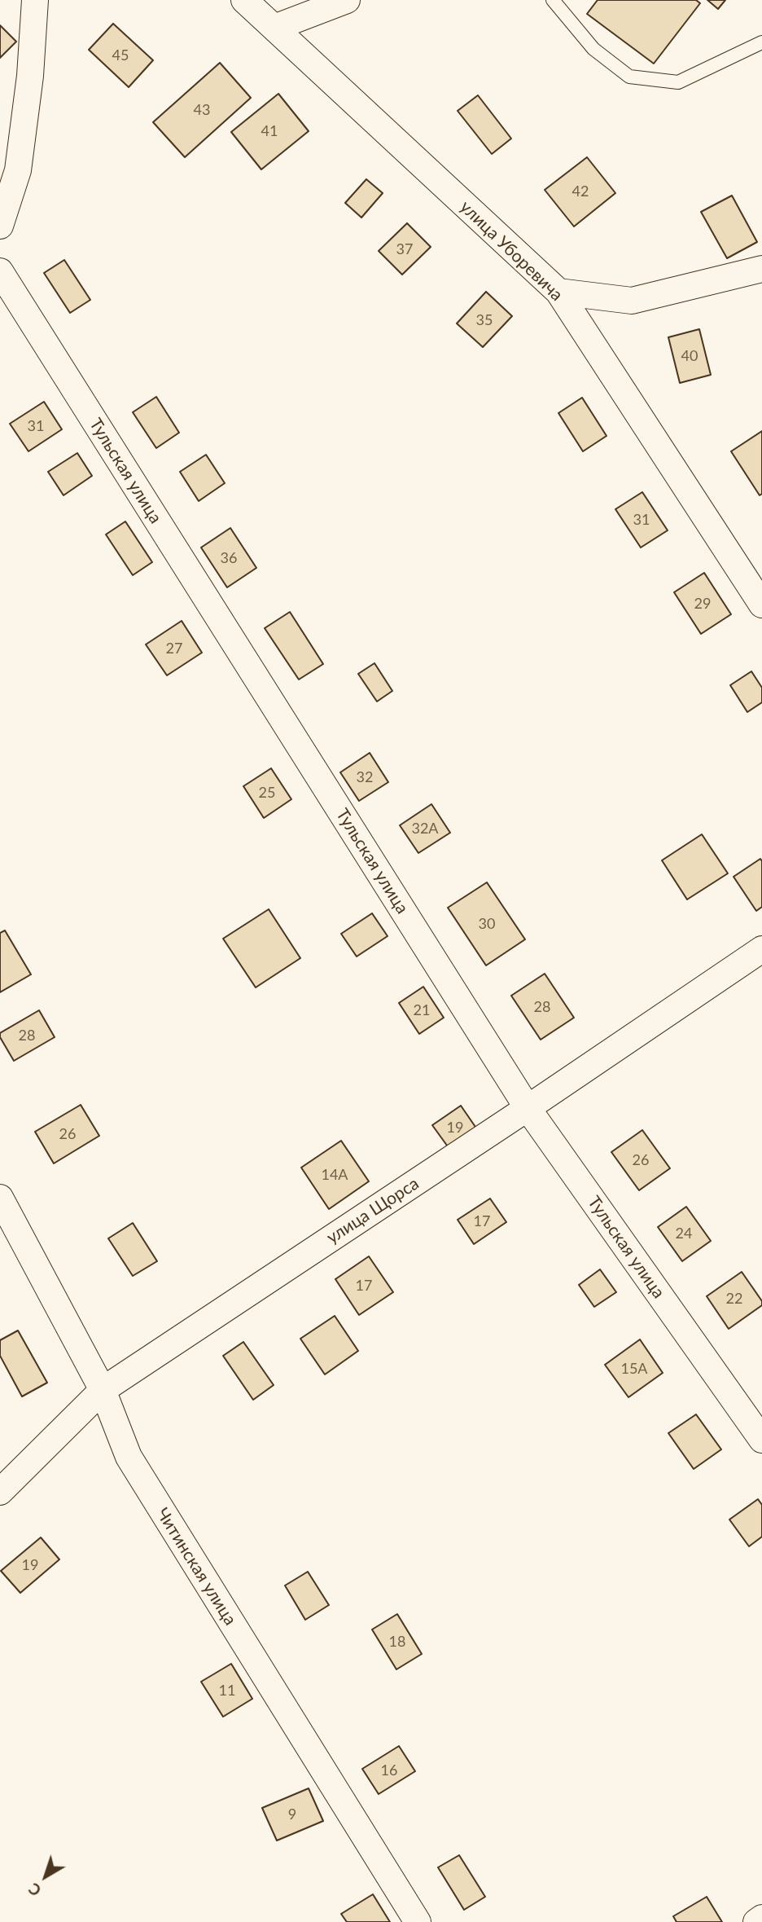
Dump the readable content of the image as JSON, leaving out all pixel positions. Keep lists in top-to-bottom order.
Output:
{
  "streets": {
    "street": [
      "улица Уборевича",
      "Тульская улица",
      "улица Щорса",
      "Читинская улица"
    ]
  },
  "crossings": [
    ["Тульская улица", "улица Щорса"],
    ["улица Щорса", "Читинская улица"]
  ],
  "house_numbers": [
    "45",
    "43",
    "41",
    "42",
    "37",
    "35",
    "40",
    "31",
    "31",
    "36",
    "29",
    "27",
    "32",
    "25",
    "32А",
    "30",
    "28",
    "21",
    "28",
    "19",
    "26",
    "26",
    "14А",
    "17",
    "24",
    "17",
    "22",
    "15А",
    "19",
    "18",
    "11",
    "16",
    "9"
  ],
  "north": "bottom left"
}
